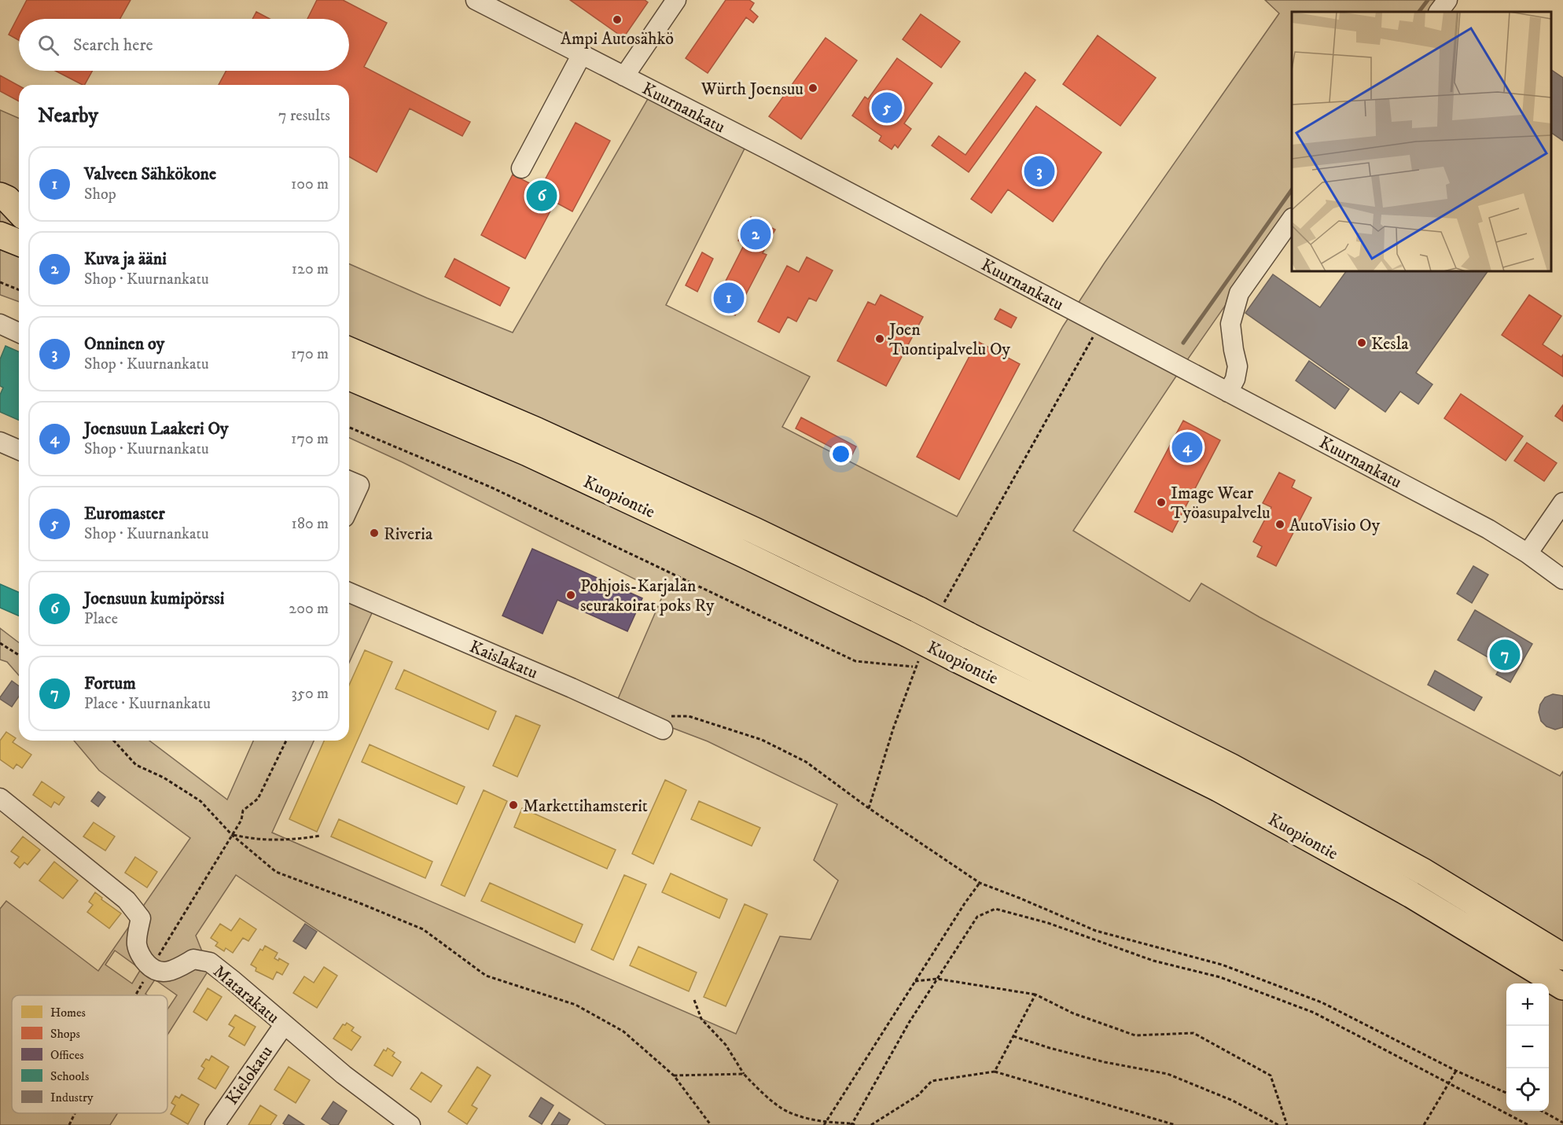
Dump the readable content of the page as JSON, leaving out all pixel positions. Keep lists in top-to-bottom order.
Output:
{
  "streets": {
    "highway": ["Kuopiontie"],
    "street": [
      "Kuurnankatu",
      "Kaislakatu",
      "Matarakatu",
      "Kielokatu"
    ]
  },
  "crossings": [
    ["Matarakatu", "Kielokatu"]
  ],
  "places": [
    "Ampi Autosähkö",
    "Würth Joensuu",
    "Joen Tuontipalvelu Oy",
    "Kesla",
    "Image Wear Työasupalvelu",
    "AutoVisio Oy",
    "Riveria",
    "Pohjois-Karjalan seurakoirat poks Ry",
    "Markettihamsterit"
  ],
  "legend": [
    "Homes",
    "Shops",
    "Offices",
    "Schools",
    "Industry"
  ],
  "page": {
    "search": "Search here",
    "heading": ["Nearby", "7 results"],
    "pins": [
      "5",
      "3",
      "6",
      "2",
      "1",
      "4",
      "7"
    ],
    "list": [
      {
        "mark": "1",
        "name": "Valveen Sähkökone",
        "note": "Shop",
        "value": "100 m"
      },
      {
        "mark": "2",
        "name": "Kuva ja ääni",
        "note": "Shop · Kuurnankatu",
        "value": "120 m"
      },
      {
        "mark": "3",
        "name": "Onninen oy",
        "note": "Shop · Kuurnankatu",
        "value": "170 m"
      },
      {
        "mark": "4",
        "name": "Joensuun Laakeri Oy",
        "note": "Shop · Kuurnankatu",
        "value": "170 m"
      },
      {
        "mark": "5",
        "name": "Euromaster",
        "note": "Shop · Kuurnankatu",
        "value": "180 m"
      },
      {
        "mark": "6",
        "name": "Joensuun kumipörssi",
        "note": "Place",
        "value": "200 m"
      },
      {
        "mark": "7",
        "name": "Fortum",
        "note": "Place · Kuurnankatu",
        "value": "350 m"
      }
    ],
    "map_buttons": ["+", "−"]
  }
}
